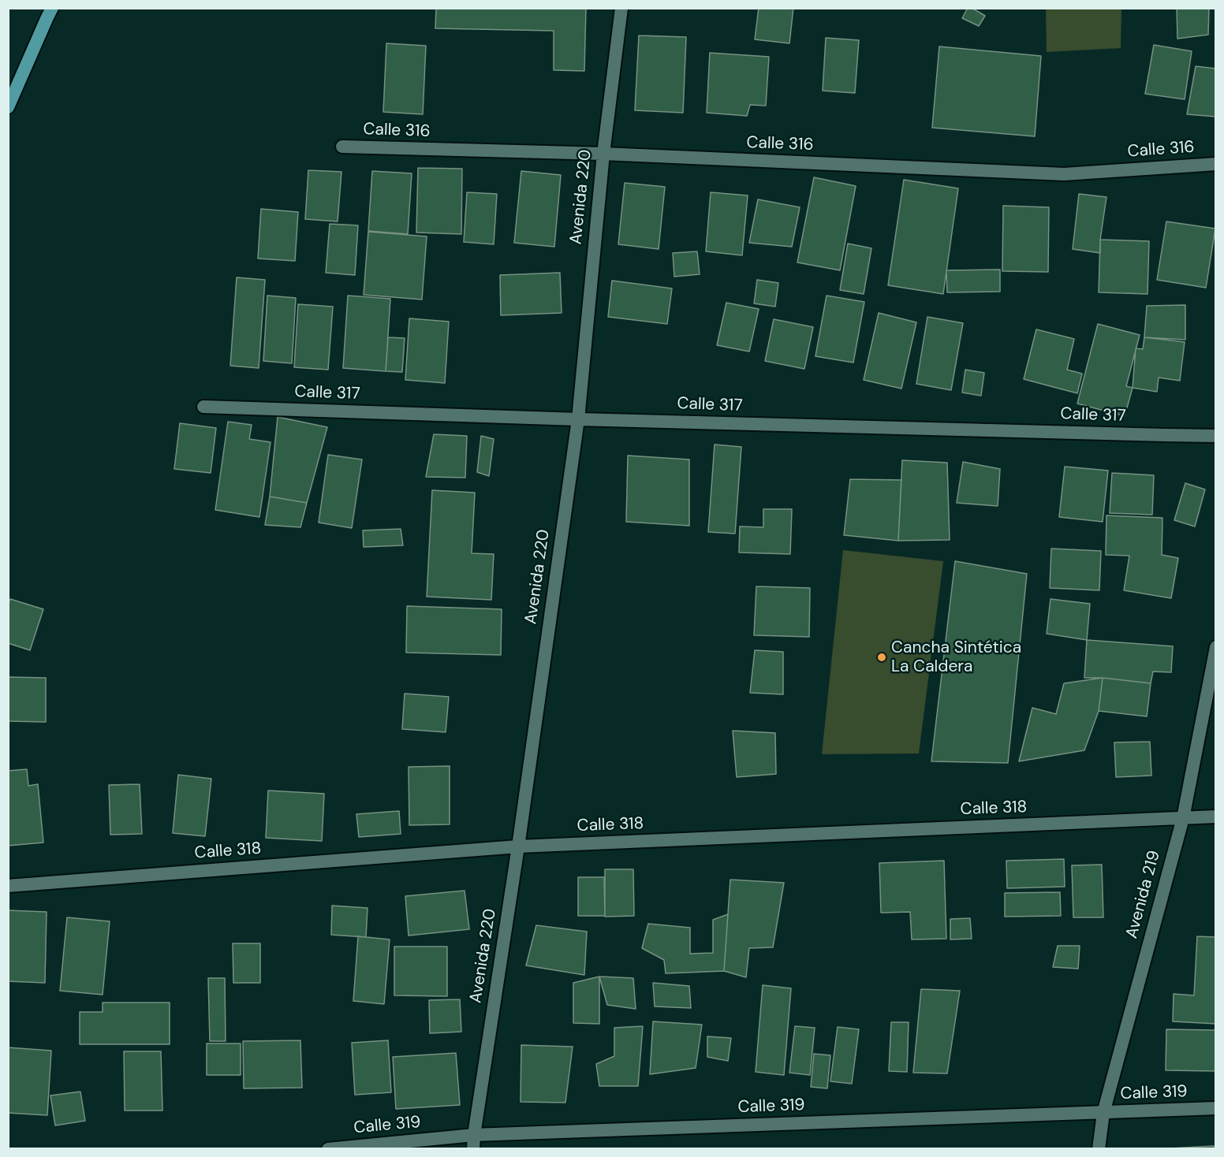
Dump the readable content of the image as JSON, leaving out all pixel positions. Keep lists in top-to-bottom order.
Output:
{
  "streets": {
    "street": [
      "Calle 316",
      "Avenida 220",
      "Calle 317",
      "Calle 318",
      "Avenida 219",
      "Calle 319"
    ]
  },
  "crossings": [
    ["Calle 316", "Avenida 220"],
    ["Avenida 220", "Calle 317"],
    ["Avenida 220", "Calle 318"],
    ["Avenida 220", "Calle 319"],
    ["Calle 318", "Avenida 219"],
    ["Avenida 219", "Calle 319"]
  ],
  "places": ["Cancha Sintética La Caldera"]
}
